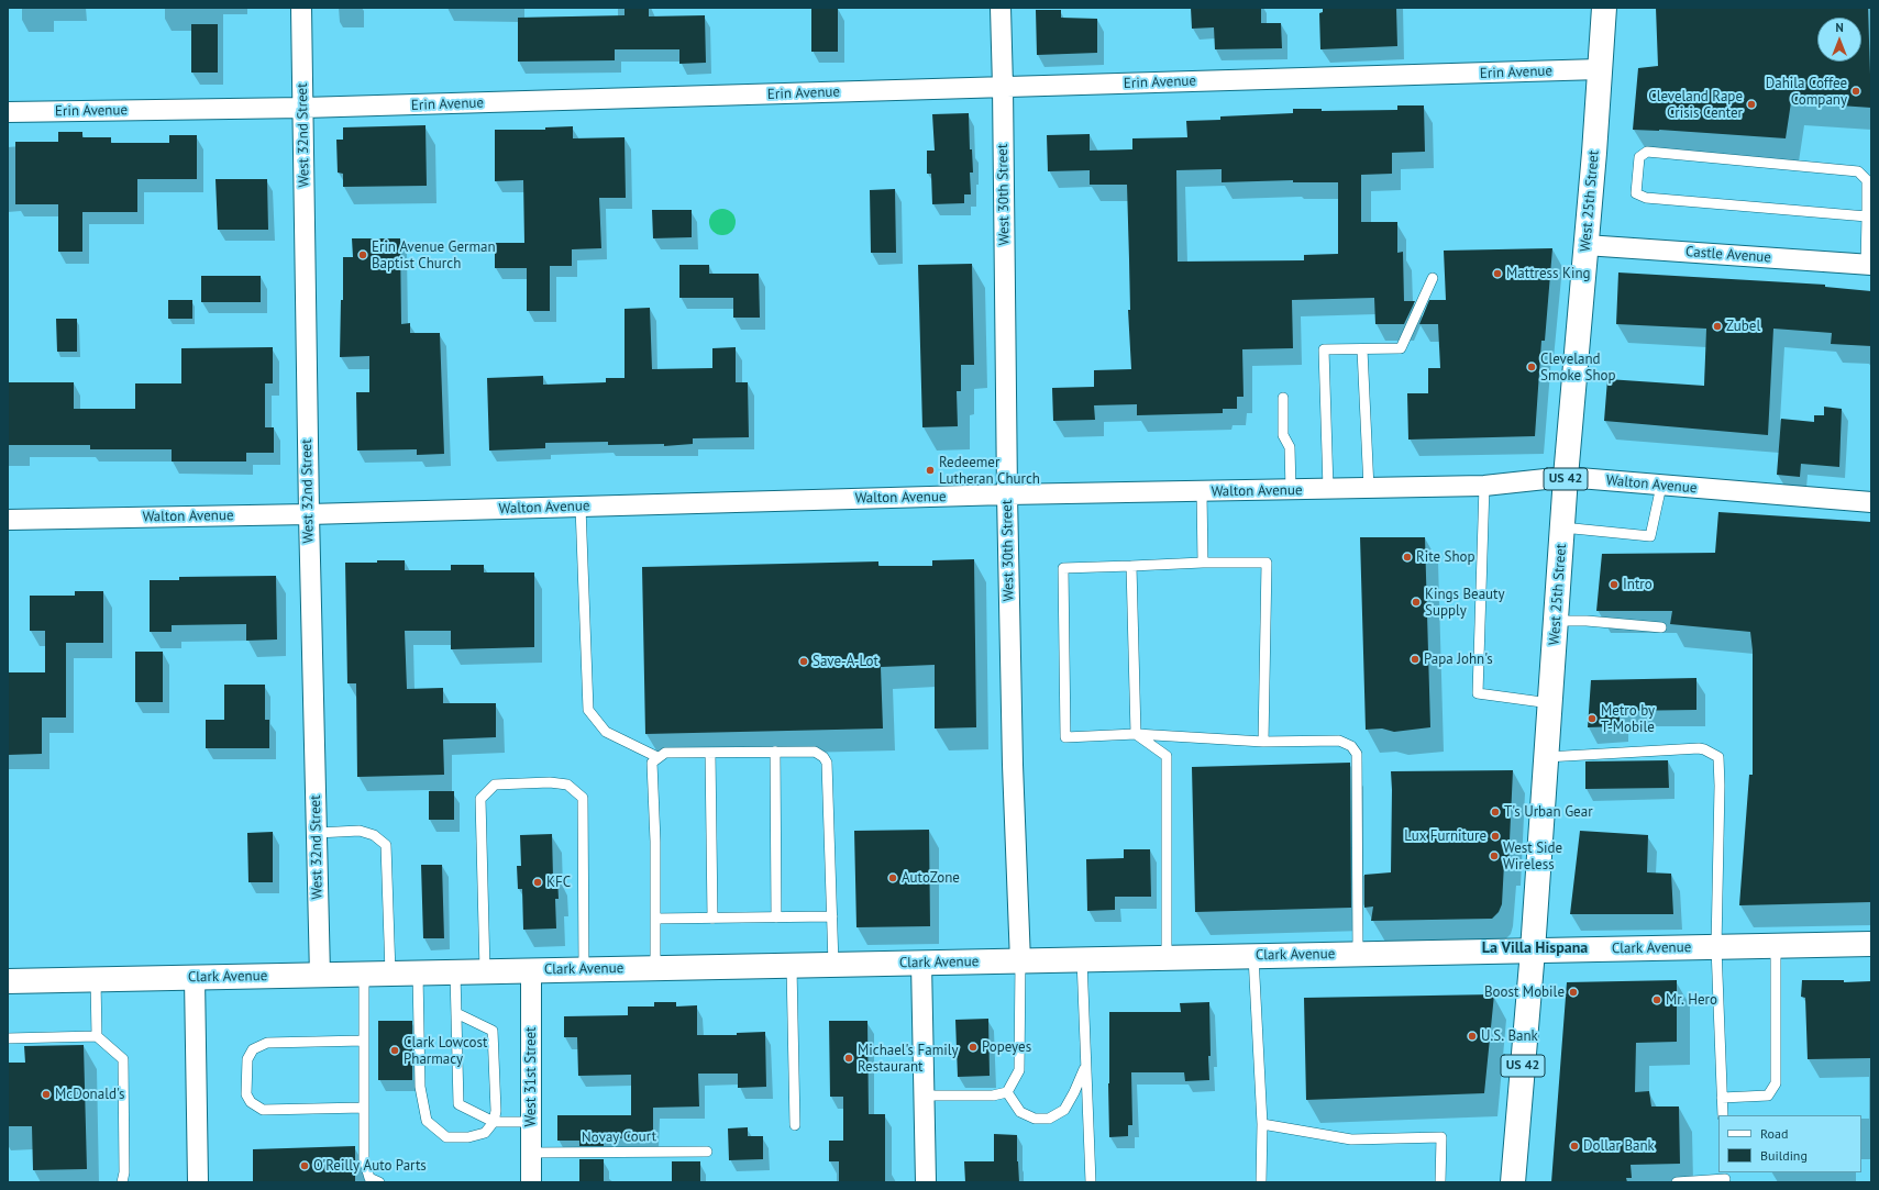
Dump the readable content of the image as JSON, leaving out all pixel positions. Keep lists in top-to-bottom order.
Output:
{
  "streets": {
    "street": [
      "Erin Avenue",
      "West 32nd Street",
      "West 30th Street",
      "West 25th Street",
      "Castle Avenue",
      "US 42",
      "Walton Avenue",
      "Clark Avenue",
      "West 31st Street"
    ],
    "lane": ["Novay Court"]
  },
  "crossings": [
    ["Erin Avenue", "West 32nd Street"],
    ["Erin Avenue", "West 30th Street"],
    ["Erin Avenue", "West 25th Street"],
    ["West 32nd Street", "Walton Avenue"],
    ["West 32nd Street", "Clark Avenue"],
    ["West 30th Street", "Walton Avenue"],
    ["West 30th Street", "Clark Avenue"],
    ["West 25th Street", "Castle Avenue"],
    ["West 25th Street", "Walton Avenue"],
    ["West 25th Street", "Clark Avenue"],
    ["Clark Avenue", "West 31st Street"],
    ["West 31st Street", "Novay Court"]
  ],
  "districts": ["La Villa Hispana"],
  "places": [
    "Dahila Coffee Company",
    "Cleveland Rape Crisis Center",
    "Erin Avenue German Baptist Church",
    "Mattress King",
    "Zubel",
    "Cleveland Smoke Shop",
    "Redeemer Lutheran Church",
    "Rite Shop",
    "Intro",
    "Kings Beauty Supply",
    "Papa John's",
    "Save-A-Lot",
    "Metro by T-Mobile",
    "T's Urban Gear",
    "Lux Furniture",
    "West Side Wireless",
    "AutoZone",
    "KFC",
    "Boost Mobile",
    "Mr. Hero",
    "U.S. Bank",
    "Popeyes",
    "Clark Lowcost Pharmacy",
    "Michael's Family Restaurant",
    "McDonald's",
    "Dollar Bank",
    "O'Reilly Auto Parts"
  ],
  "legend": ["Road", "Building"],
  "north": "top"
}
